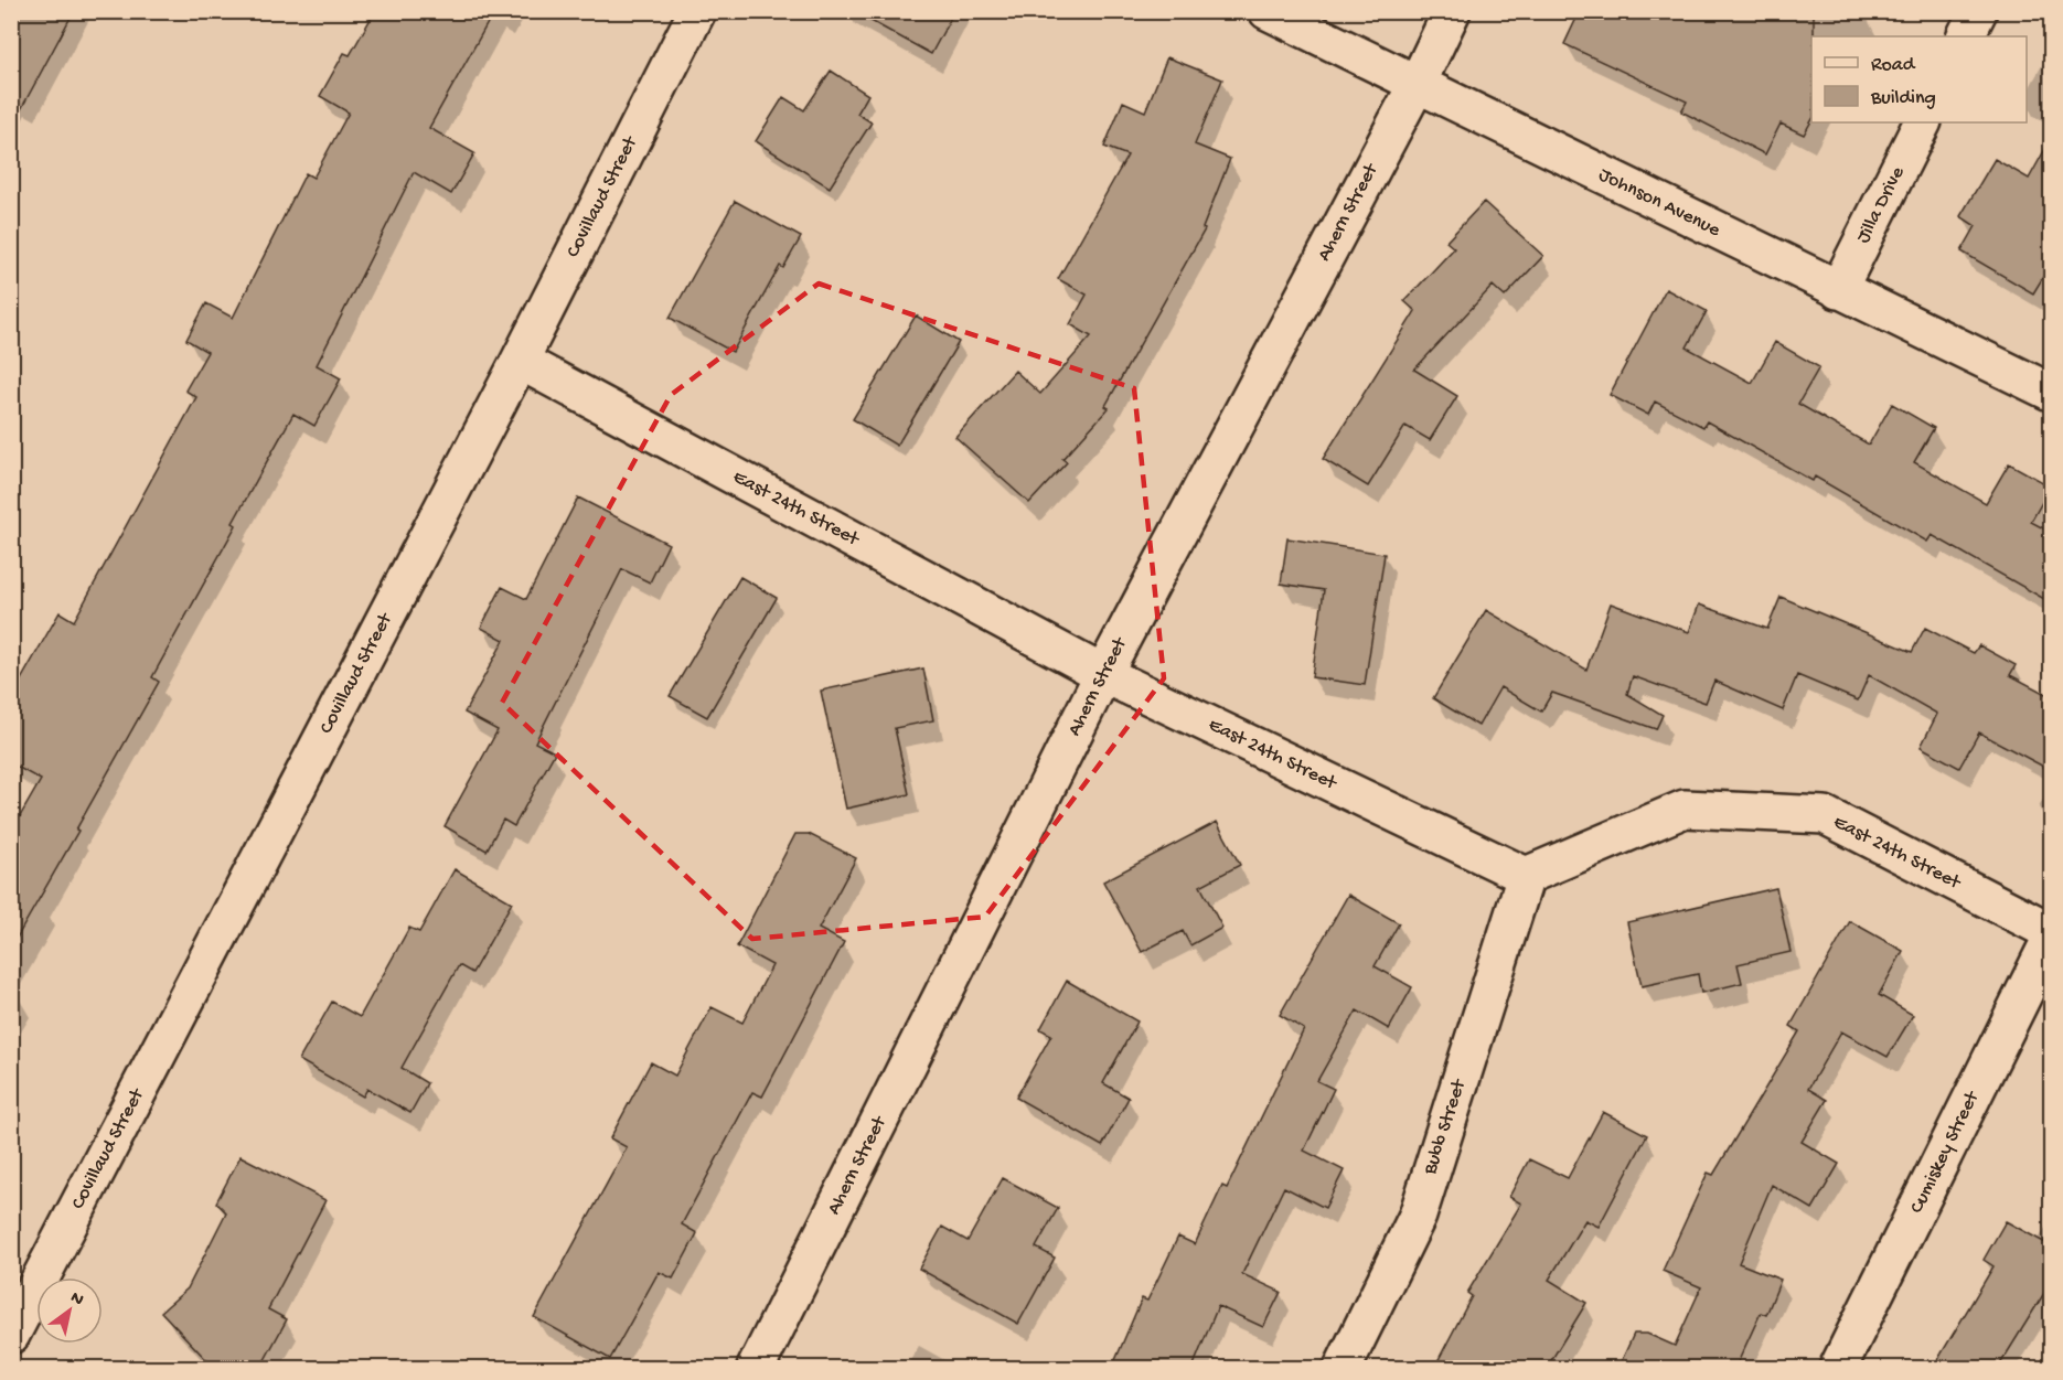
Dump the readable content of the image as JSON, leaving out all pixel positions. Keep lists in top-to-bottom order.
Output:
{
  "streets": {
    "street": [
      "Covillaud Street",
      "Johnson Avenue",
      "Jilla Drive",
      "Ahern Street",
      "East 24th Street",
      "Bubb Street",
      "Cumiskey Street"
    ]
  },
  "crossings": [
    ["Covillaud Street", "East 24th Street"],
    ["Johnson Avenue", "Jilla Drive"],
    ["Johnson Avenue", "Ahern Street"],
    ["Ahern Street", "East 24th Street"],
    ["East 24th Street", "Bubb Street"],
    ["East 24th Street", "Cumiskey Street"]
  ],
  "legend": ["Road", "Building"],
  "north": "top right"
}
